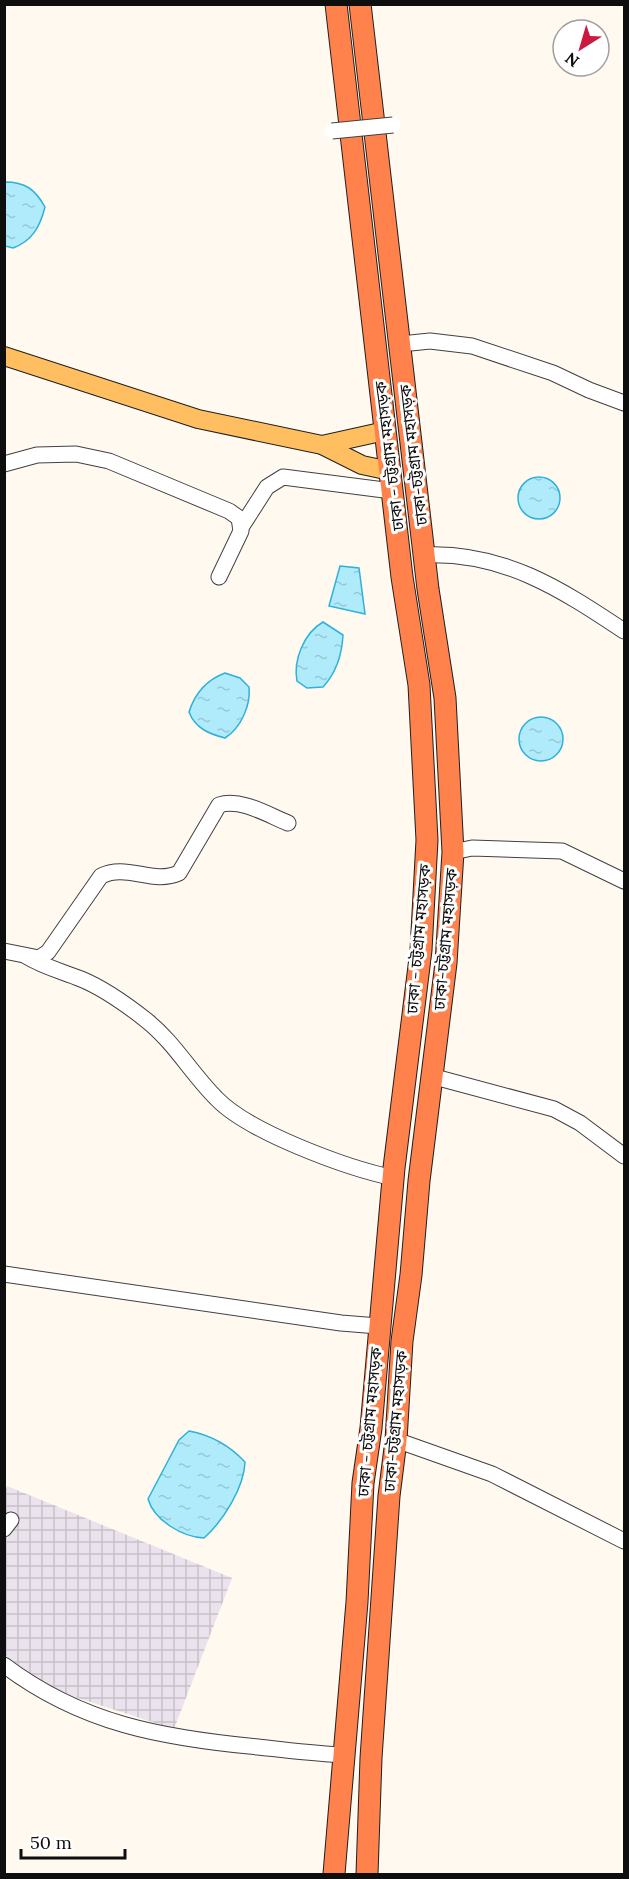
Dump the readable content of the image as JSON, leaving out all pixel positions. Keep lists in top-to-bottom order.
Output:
{
  "streets": {
    "highway": ["ঢাকা-চট্টগ্রাম মহাসড়ক", "ঢাকা - চট্টগ্রাম মহাসড়ক"]
  },
  "scale_bar": "50 m",
  "north": "bottom left"
}
